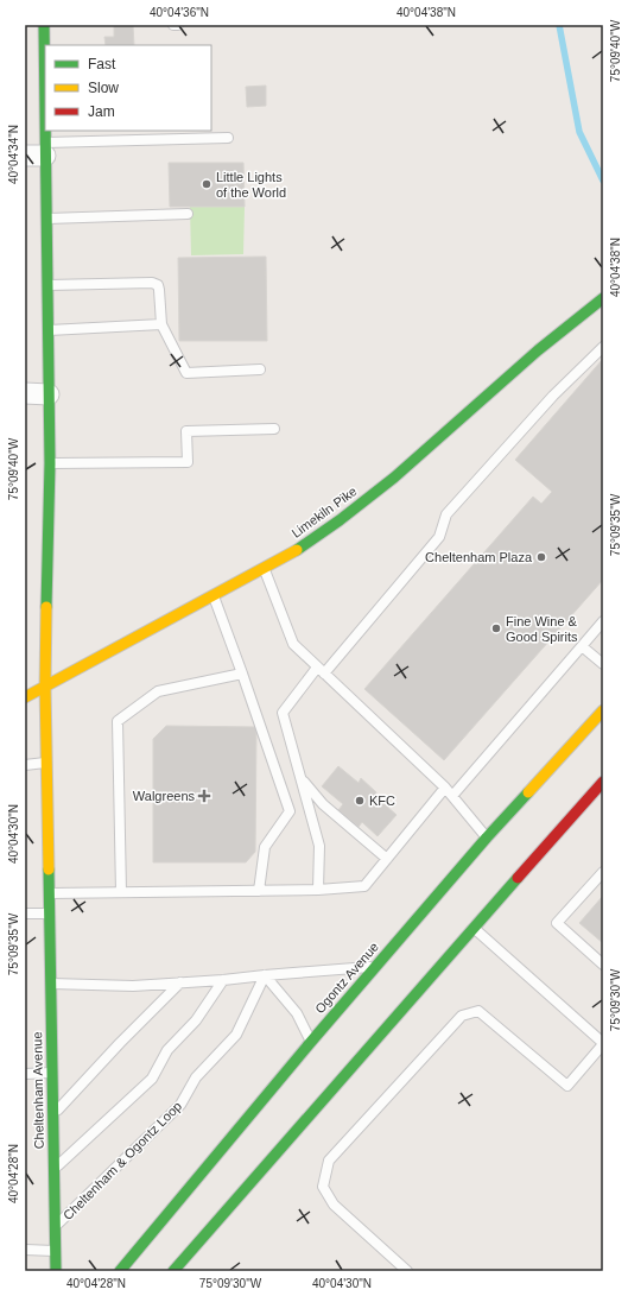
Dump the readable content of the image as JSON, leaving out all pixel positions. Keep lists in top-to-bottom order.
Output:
{
  "streets": {
    "main road": ["Limekiln Pike", "Ogontz Avenue", "Cheltenham Avenue"],
    "lane": ["Cheltenham & Ogontz Loop"]
  },
  "crossings": [
    ["Limekiln Pike", "Cheltenham Avenue"],
    ["Cheltenham Avenue", "Cheltenham & Ogontz Loop"]
  ],
  "places": {
    "other": [
      "Little Lights of the World",
      "Cheltenham Plaza",
      "Fine Wine & Good Spirits",
      "KFC"
    ],
    "health": ["Walgreens"]
  },
  "legend": ["Fast", "Slow", "Jam"],
  "coordinates": [
    "40°04'36\"N",
    "40°04'38\"N",
    "75°09'40\"W",
    "40°04'34\"N",
    "75°09'35\"W",
    "40°04'30\"N",
    "75°09'30\"W",
    "40°04'28\"N"
  ]
}
